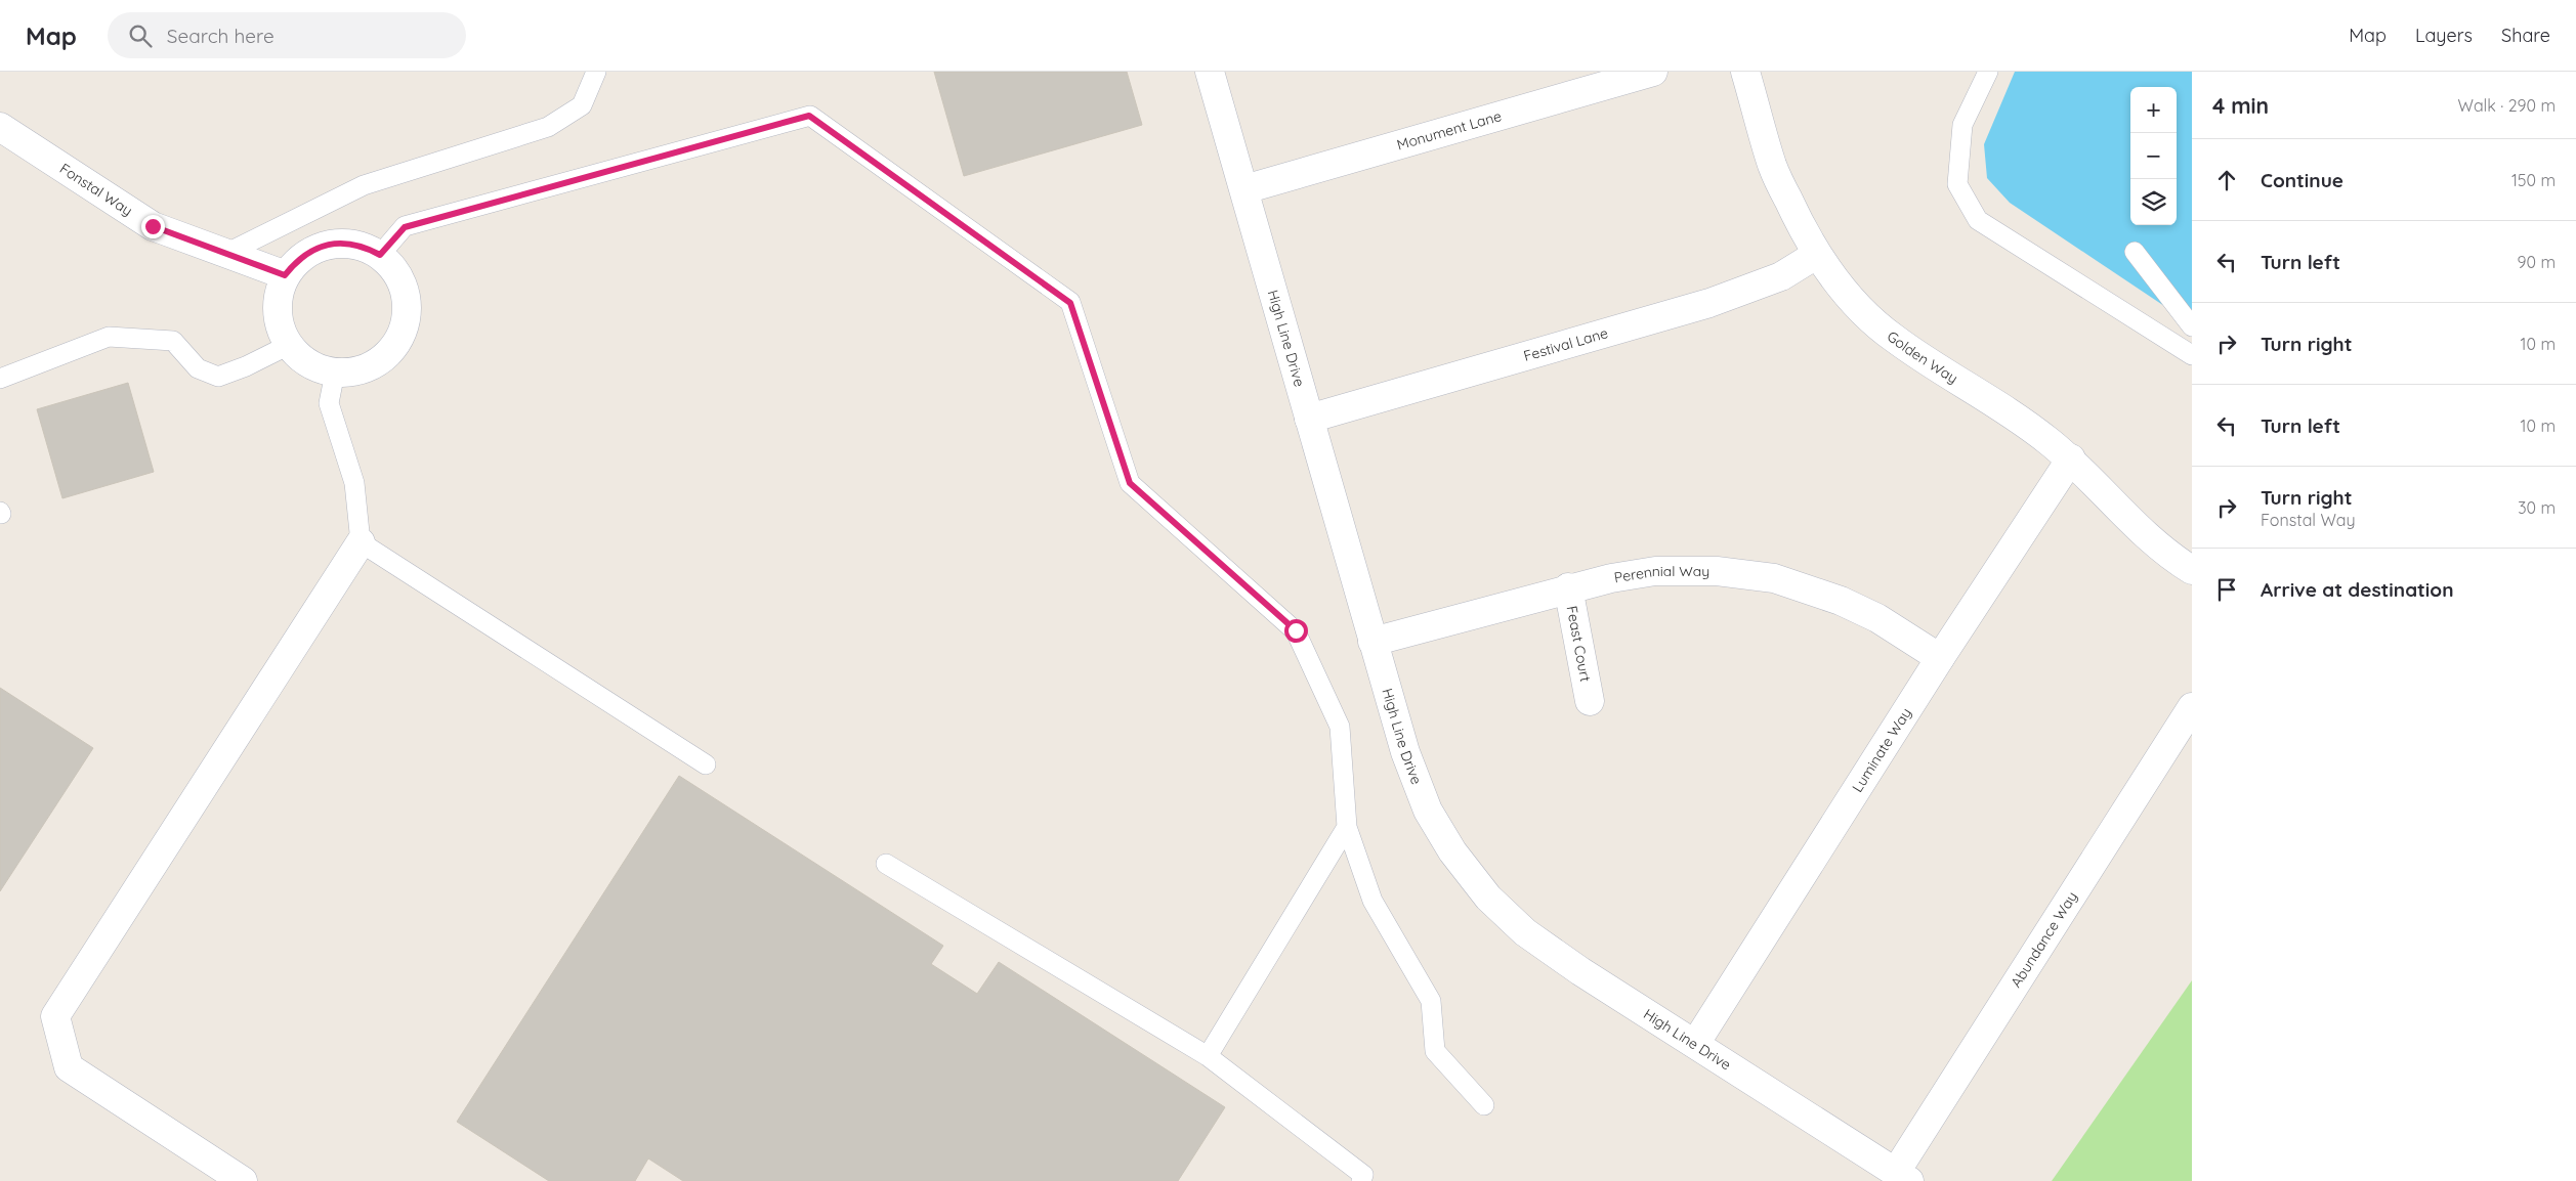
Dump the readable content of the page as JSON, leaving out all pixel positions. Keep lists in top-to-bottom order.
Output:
{
  "streets": {
    "street": [
      "Monument Lane",
      "Fonstal Way",
      "High Line Drive",
      "Festival Lane",
      "Golden Way",
      "Perennial Way",
      "Feast Court",
      "Luminate Way",
      "Abundance Way"
    ]
  },
  "crossings": [
    ["Monument Lane", "High Line Drive"],
    ["High Line Drive", "Festival Lane"],
    ["High Line Drive", "Perennial Way"],
    ["High Line Drive", "Luminate Way"],
    ["High Line Drive", "Abundance Way"],
    ["Festival Lane", "Golden Way"],
    ["Golden Way", "Luminate Way"],
    ["Perennial Way", "Feast Court"],
    ["Perennial Way", "Luminate Way"]
  ],
  "page": {
    "header": "Map",
    "search": "Search here",
    "nav": ["Map", "Layers", "Share"],
    "heading": ["4 min", "Walk · 290 m"],
    "map_buttons": ["+", "−"],
    "list": [
      ["Continue", "150 m"],
      ["Turn left", "90 m"],
      ["Turn right", "10 m"],
      ["Turn left", "10 m"],
      ["Turn right", "Fonstal Way", "30 m"],
      "Arrive at destination"
    ]
  }
}
